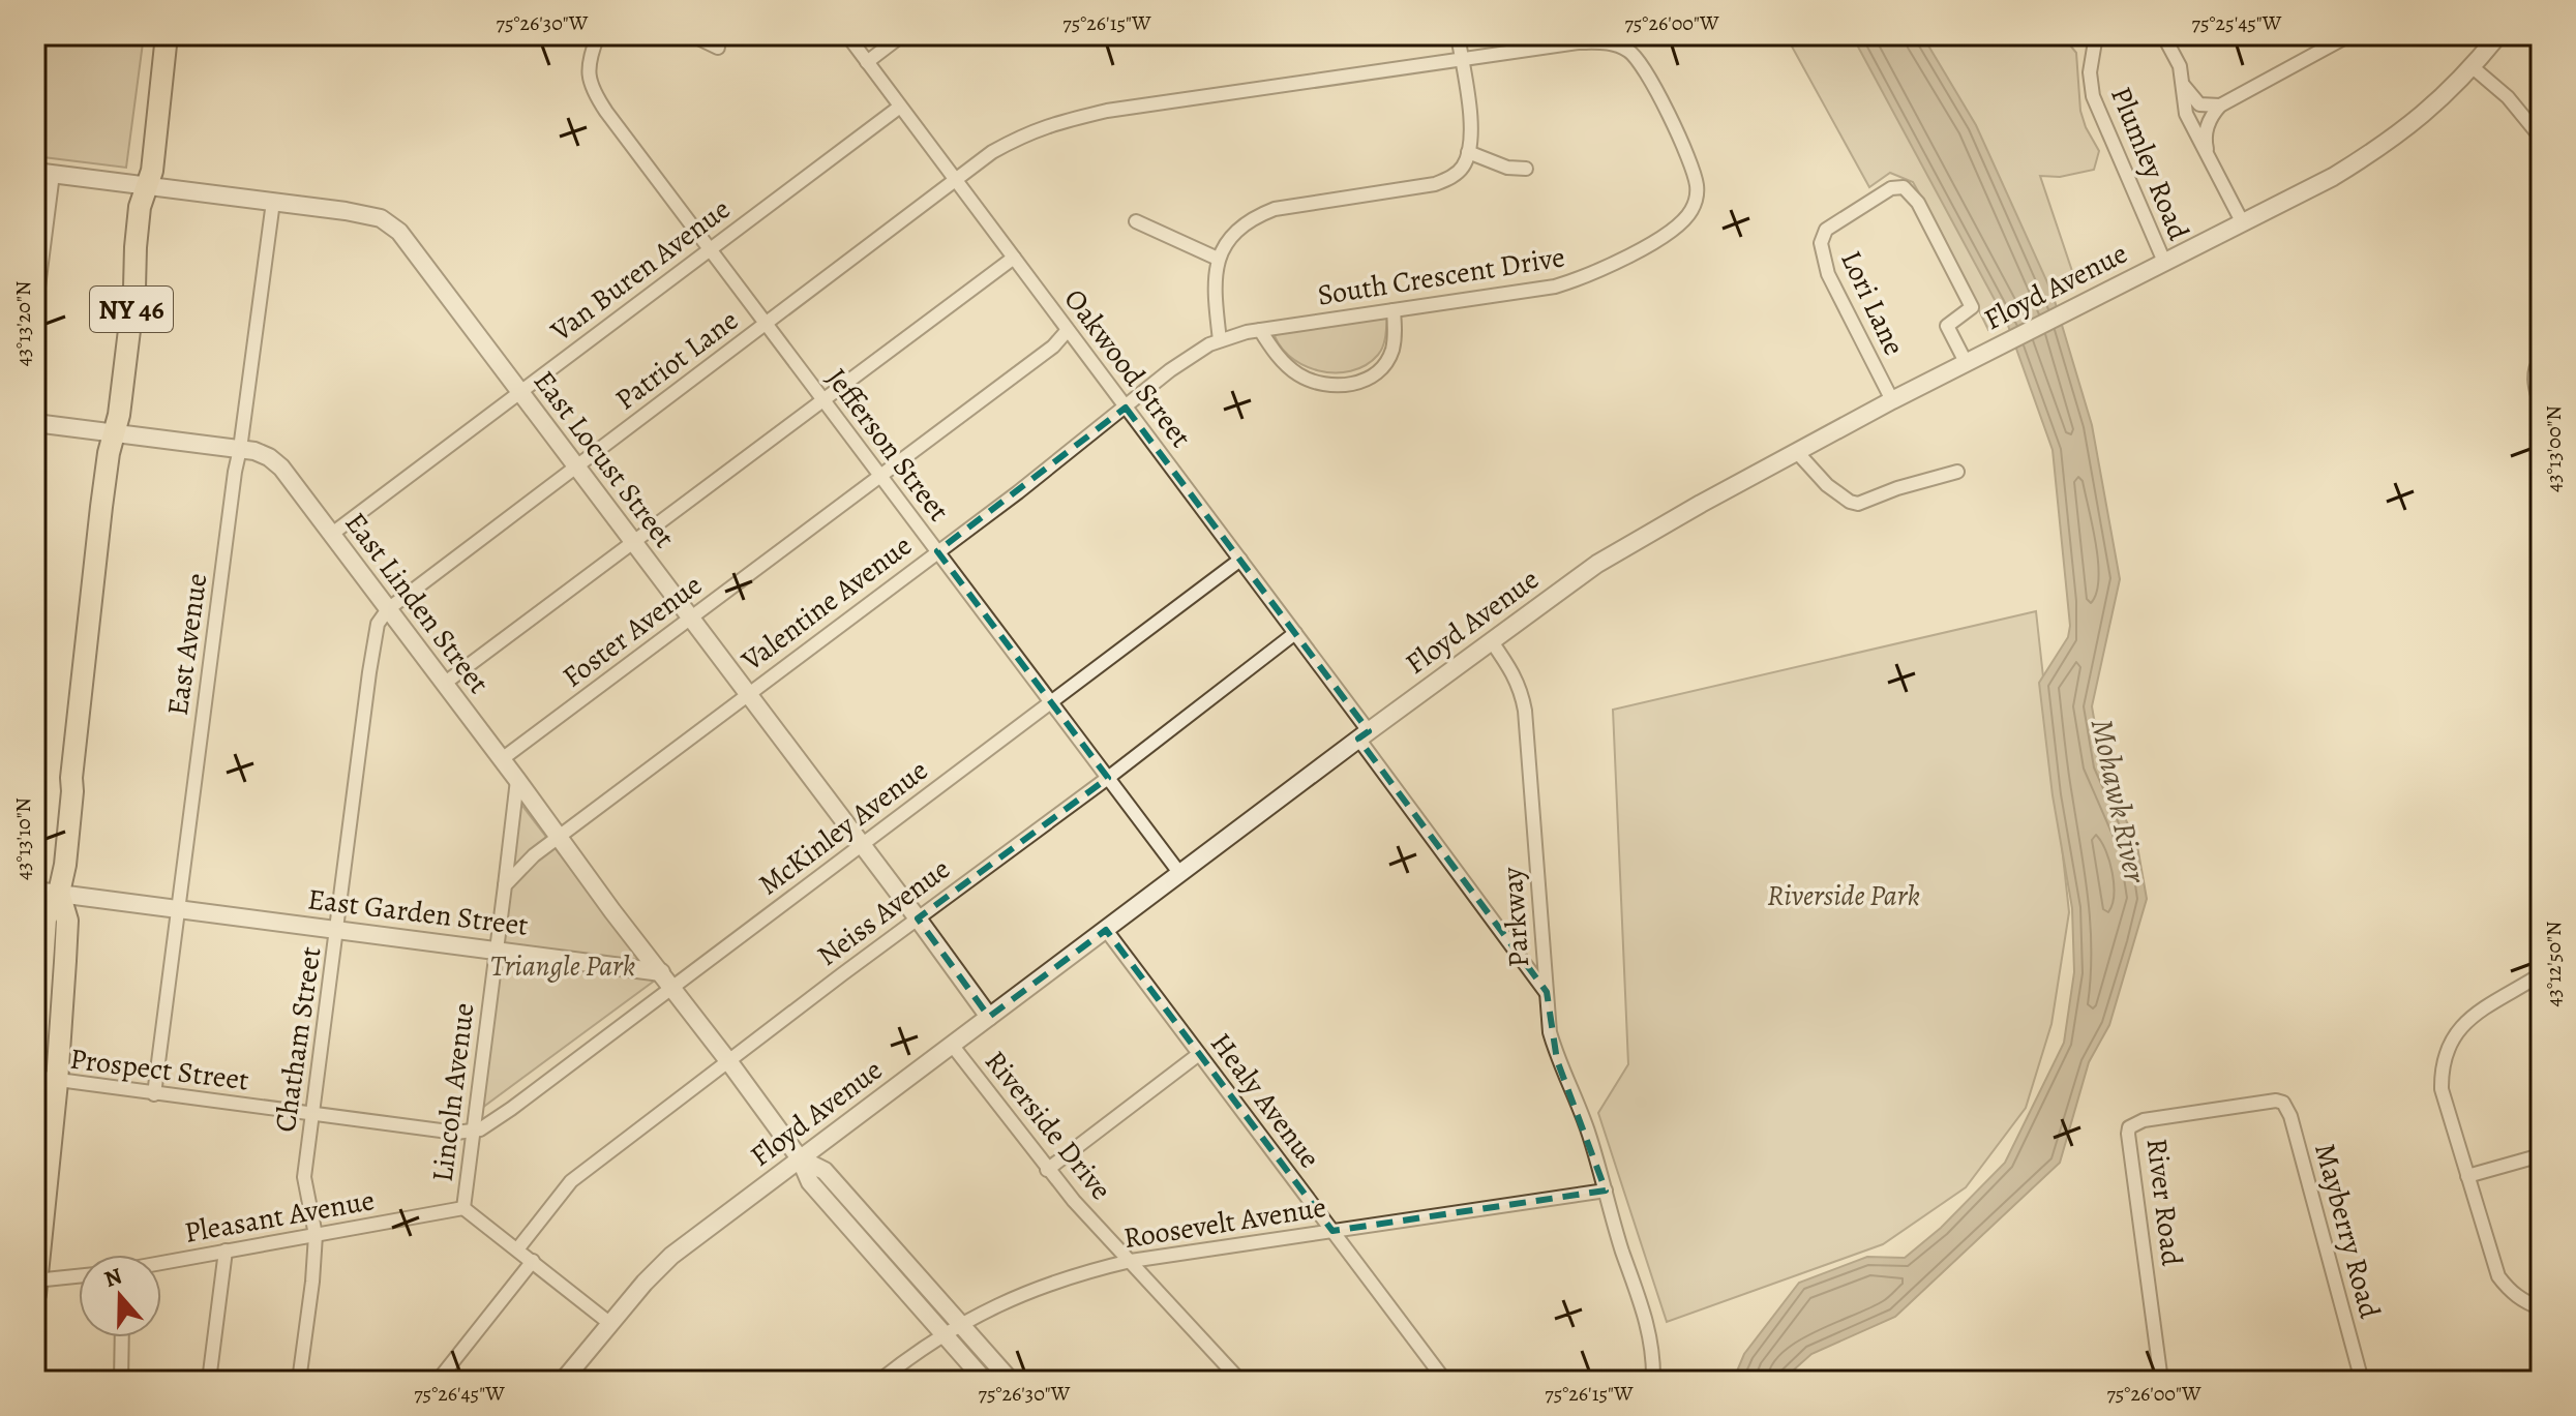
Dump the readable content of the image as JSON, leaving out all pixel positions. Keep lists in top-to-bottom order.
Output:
{
  "streets": {
    "main road": ["NY 46"],
    "street": [
      "Plumley Road",
      "Van Buren Avenue",
      "South Crescent Drive",
      "Floyd Avenue",
      "Lori Lane",
      "Patriot Lane",
      "Oakwood Street",
      "Jefferson Street",
      "East Locust Street",
      "East Linden Street",
      "Valentine Avenue",
      "Foster Avenue",
      "East Avenue",
      "McKinley Avenue",
      "East Garden Street",
      "Neiss Avenue",
      "Parkway",
      "Chatham Street",
      "Prospect Street",
      "Lincoln Avenue",
      "Healy Avenue",
      "Riverside Drive",
      "River Road",
      "Pleasant Avenue",
      "Roosevelt Avenue",
      "Mayberry Road"
    ]
  },
  "crossings": [
    ["Plumley Road", "Floyd Avenue"],
    ["Van Buren Avenue", "Oakwood Street"],
    ["Van Buren Avenue", "Jefferson Street"],
    ["Van Buren Avenue", "East Locust Street"],
    ["Van Buren Avenue", "East Linden Street"],
    ["South Crescent Drive", "Patriot Lane"],
    ["South Crescent Drive", "Valentine Avenue"],
    ["Floyd Avenue", "Lori Lane"],
    ["Floyd Avenue", "Oakwood Street"],
    ["Floyd Avenue", "Jefferson Street"],
    ["Floyd Avenue", "East Locust Street"],
    ["Floyd Avenue", "Parkway"],
    ["Floyd Avenue", "Healy Avenue"],
    ["Floyd Avenue", "Riverside Drive"],
    ["NY 46", "East Locust Street"],
    ["NY 46", "East Linden Street"],
    ["NY 46", "East Garden Street"],
    ["NY 46", "Prospect Street"],
    ["Patriot Lane", "Oakwood Street"],
    ["Patriot Lane", "Jefferson Street"],
    ["Patriot Lane", "East Locust Street"],
    ["Patriot Lane", "East Linden Street"],
    ["Patriot Lane", "Chatham Street"],
    ["Oakwood Street", "Valentine Avenue"],
    ["Oakwood Street", "Foster Avenue"],
    ["Oakwood Street", "McKinley Avenue"],
    ["Oakwood Street", "Neiss Avenue"],
    ["Oakwood Street", "Parkway"],
    ["Jefferson Street", "Valentine Avenue"],
    ["Jefferson Street", "Foster Avenue"],
    ["Jefferson Street", "McKinley Avenue"],
    ["Jefferson Street", "Neiss Avenue"],
    ["East Locust Street", "Valentine Avenue"],
    ["East Locust Street", "Foster Avenue"],
    ["East Locust Street", "East Avenue"],
    ["East Locust Street", "McKinley Avenue"],
    ["East Locust Street", "Neiss Avenue"],
    ["East Linden Street", "Valentine Avenue"],
    ["East Linden Street", "Foster Avenue"],
    ["East Linden Street", "East Avenue"],
    ["East Linden Street", "East Garden Street"],
    ["East Linden Street", "Chatham Street"],
    ["East Linden Street", "Lincoln Avenue"],
    ["East Avenue", "East Garden Street"],
    ["East Avenue", "Prospect Street"],
    ["McKinley Avenue", "Prospect Street"],
    ["McKinley Avenue", "Lincoln Avenue"],
    ["East Garden Street", "Chatham Street"],
    ["East Garden Street", "Lincoln Avenue"],
    ["Parkway", "Roosevelt Avenue"],
    ["Chatham Street", "Prospect Street"],
    ["Chatham Street", "Pleasant Avenue"],
    ["Prospect Street", "Lincoln Avenue"],
    ["Lincoln Avenue", "Pleasant Avenue"],
    ["Healy Avenue", "Roosevelt Avenue"],
    ["Riverside Drive", "Roosevelt Avenue"],
    ["River Road", "Mayberry Road"]
  ],
  "water": ["Mohawk River"],
  "parks": ["Riverside Park", "Triangle Park"],
  "north": "top",
  "coordinates": [
    "75°26'30\"W",
    "75°26'15\"W",
    "75°26'00\"W",
    "75°25'45\"W",
    "43°13'20\"N",
    "43°13'00\"N",
    "43°13'10\"N",
    "43°12'50\"N",
    "75°26'45\"W"
  ]
}
